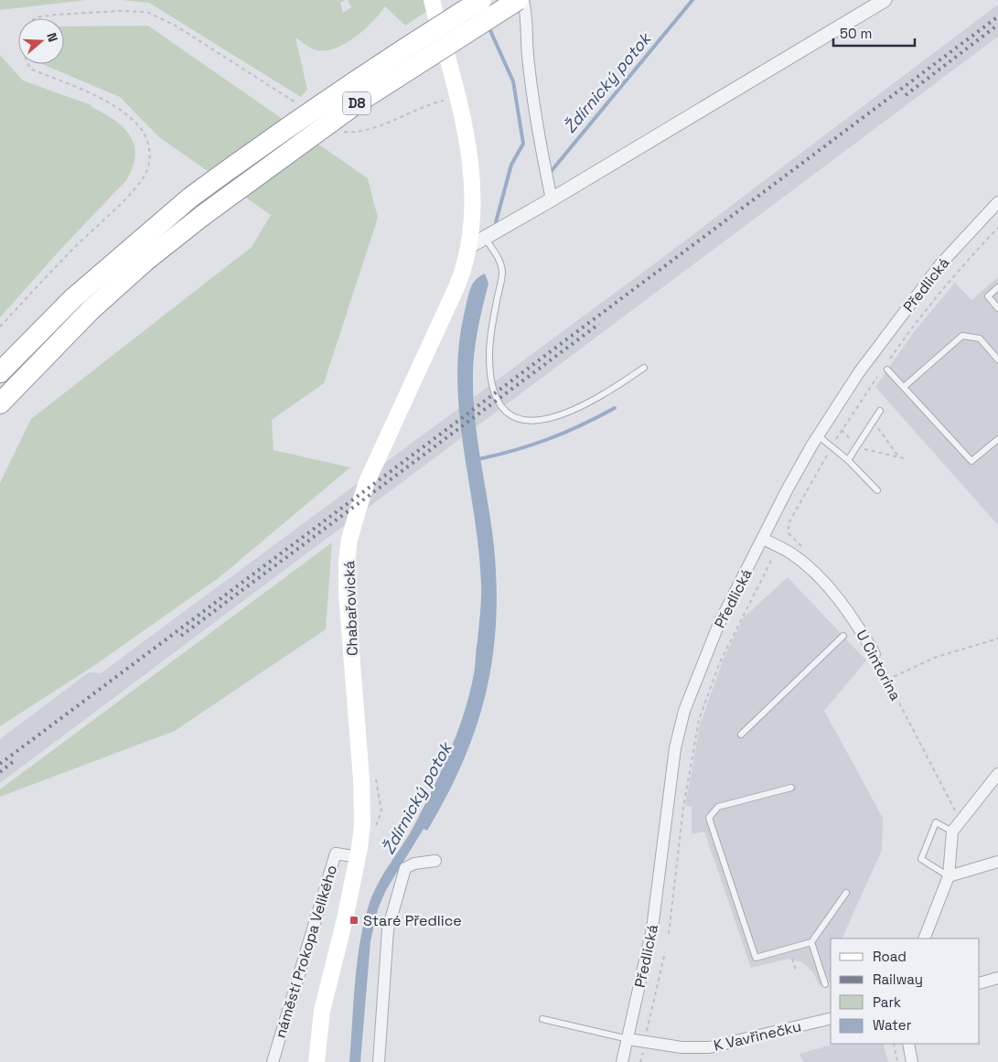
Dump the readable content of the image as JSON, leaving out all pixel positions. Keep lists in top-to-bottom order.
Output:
{
  "streets": {
    "highway": ["D8"],
    "main road": ["Chabařovická", "náměstí Prokopa Velikého"],
    "street": ["Předlická", "U Cintorína", "K Vavřinečku"]
  },
  "crossings": [
    ["Předlická", "U Cintorína"],
    ["Předlická", "K Vavřinečku"],
    ["Chabařovická", "náměstí Prokopa Velikého"]
  ],
  "water": ["Ždírnický potok"],
  "places": {
    "transit": ["Staré Předlice"]
  },
  "legend": [
    "Road",
    "Railway",
    "Park",
    "Water"
  ],
  "scale_bar": "50 m",
  "north": "right"
}
